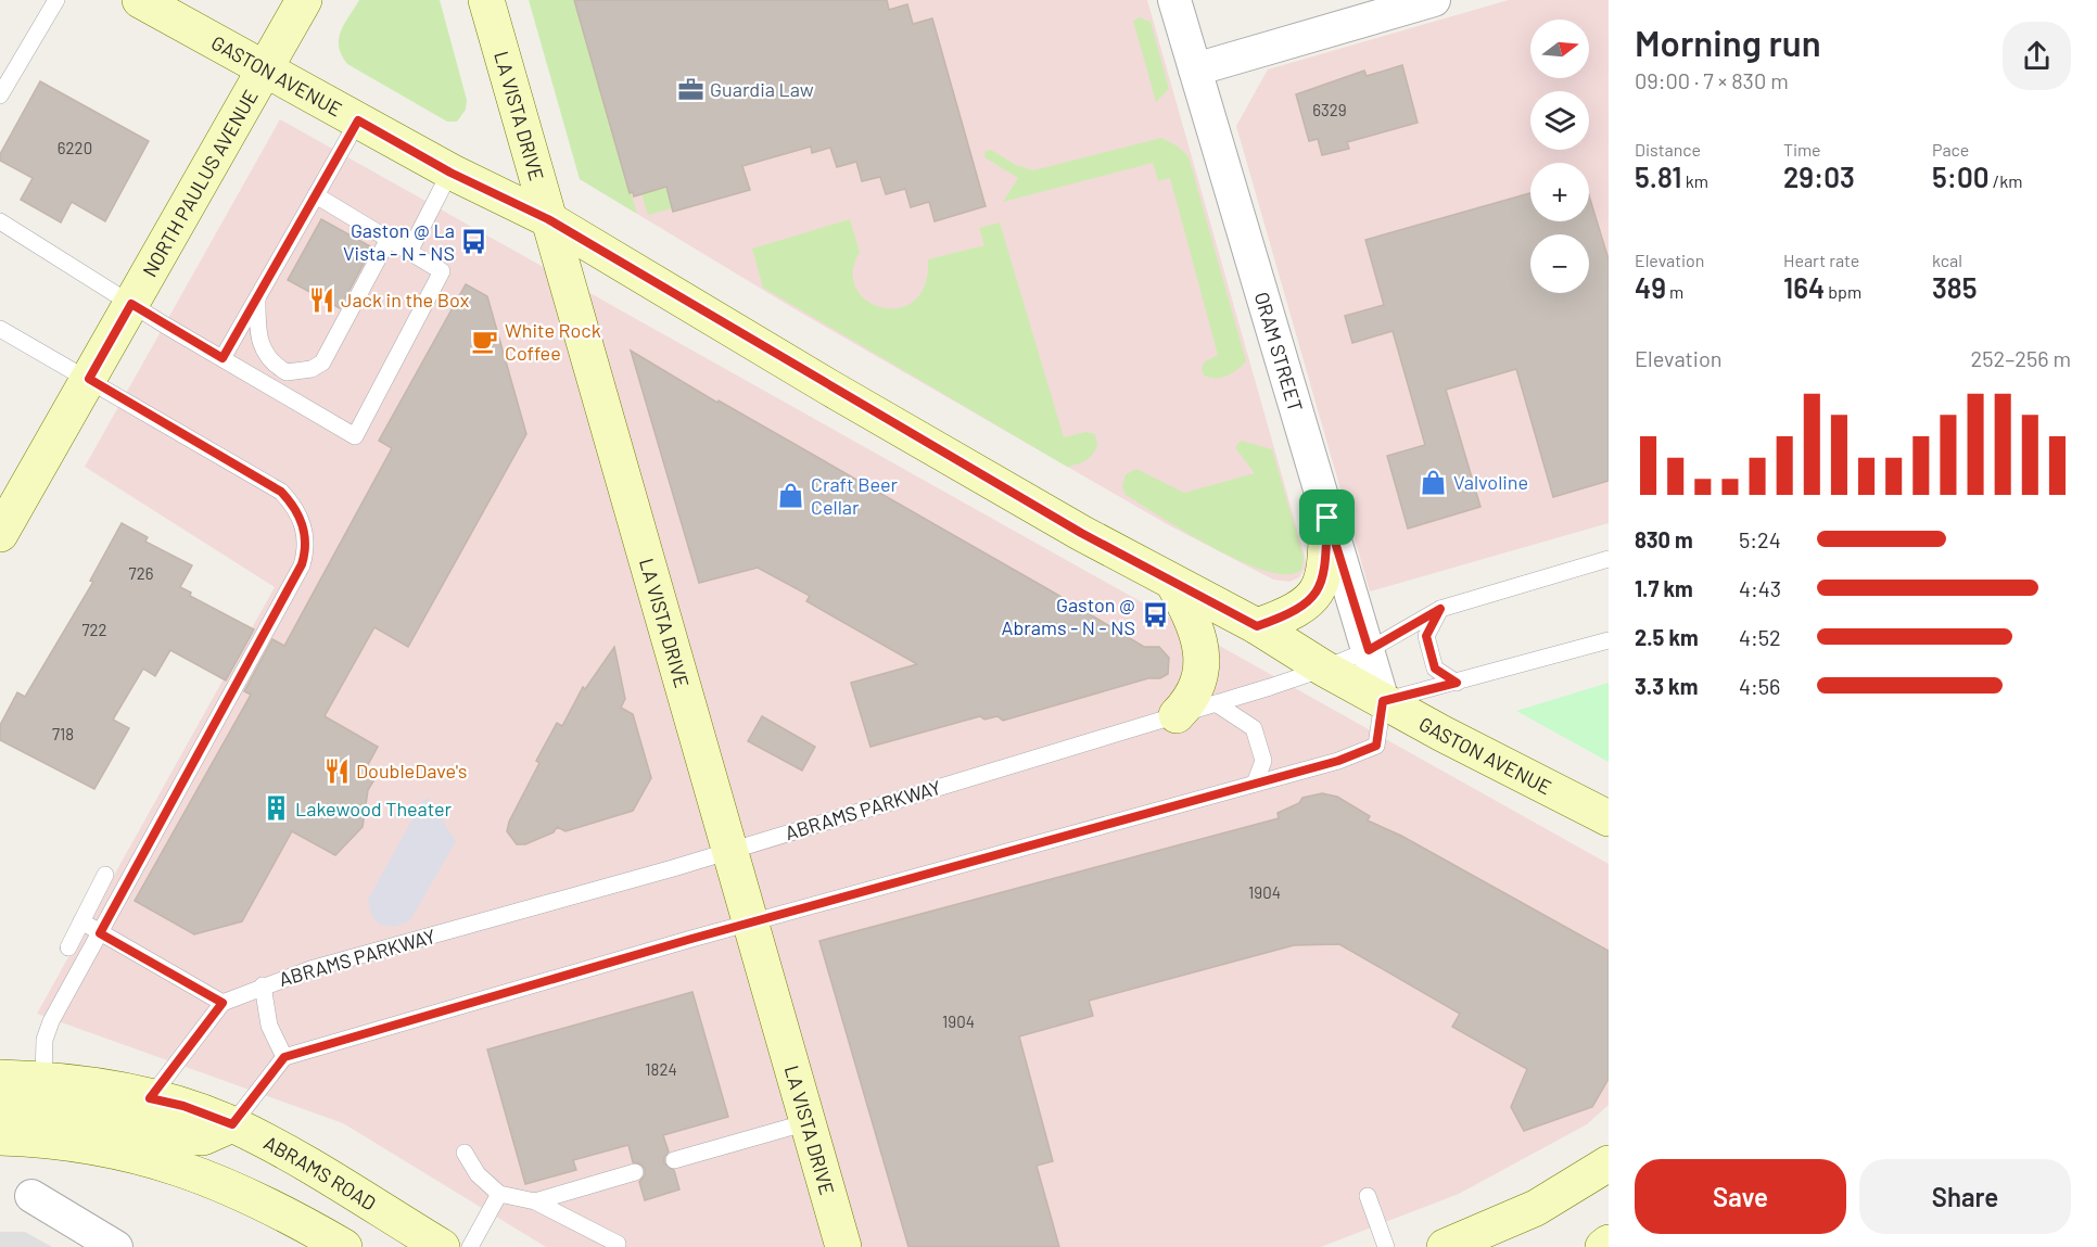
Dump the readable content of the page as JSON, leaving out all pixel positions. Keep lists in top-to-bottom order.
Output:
{
  "streets": {
    "main road": [
      "GASTON AVENUE",
      "LA VISTA DRIVE",
      "NORTH PAULUS AVENUE",
      "ABRAMS ROAD"
    ],
    "street": ["ORAM STREET"],
    "lane": ["ABRAMS PARKWAY"]
  },
  "crossings": [
    ["GASTON AVENUE", "LA VISTA DRIVE"],
    ["GASTON AVENUE", "NORTH PAULUS AVENUE"],
    ["GASTON AVENUE", "ORAM STREET"],
    ["GASTON AVENUE", "ABRAMS PARKWAY"],
    ["LA VISTA DRIVE", "ABRAMS PARKWAY"],
    ["ORAM STREET", "ABRAMS PARKWAY"],
    ["ABRAMS PARKWAY", "ABRAMS ROAD"]
  ],
  "places": {
    "office": ["Guardia Law"],
    "bus stop": ["Gaston @ La Vista - N - NS", "Gaston @ Abrams - N - NS"],
    "restaurant": ["Jack in the Box", "DoubleDave's"],
    "cafe": ["White Rock Coffee"],
    "shop": ["Valvoline", "Craft Beer Cellar"],
    "building": ["Lakewood Theater"]
  },
  "house_numbers": [
    "6329",
    "6220",
    "726",
    "722",
    "718",
    "1904",
    "1904",
    "1824"
  ],
  "north": "right",
  "page": {
    "heading": ["Morning run", "09:00 · 7 × 830 m"],
    "map_buttons": ["+", "−"],
    "stats": [
      ["Distance", "5.81 km"],
      ["Time", "29:03"],
      ["Pace", "5:00 /km"],
      ["Elevation", "49 m"],
      ["Heart rate", "164 bpm"],
      ["kcal", "385"]
    ],
    "chart": ["Elevation", "252–256 m"],
    "list": [
      {
        "name": "830 m",
        "note": "5:24"
      },
      {
        "name": "1.7 km",
        "note": "4:43"
      },
      {
        "name": "2.5 km",
        "note": "4:52"
      },
      {
        "name": "3.3 km",
        "note": "4:56"
      }
    ],
    "buttons": ["Save", "Share"]
  }
}
